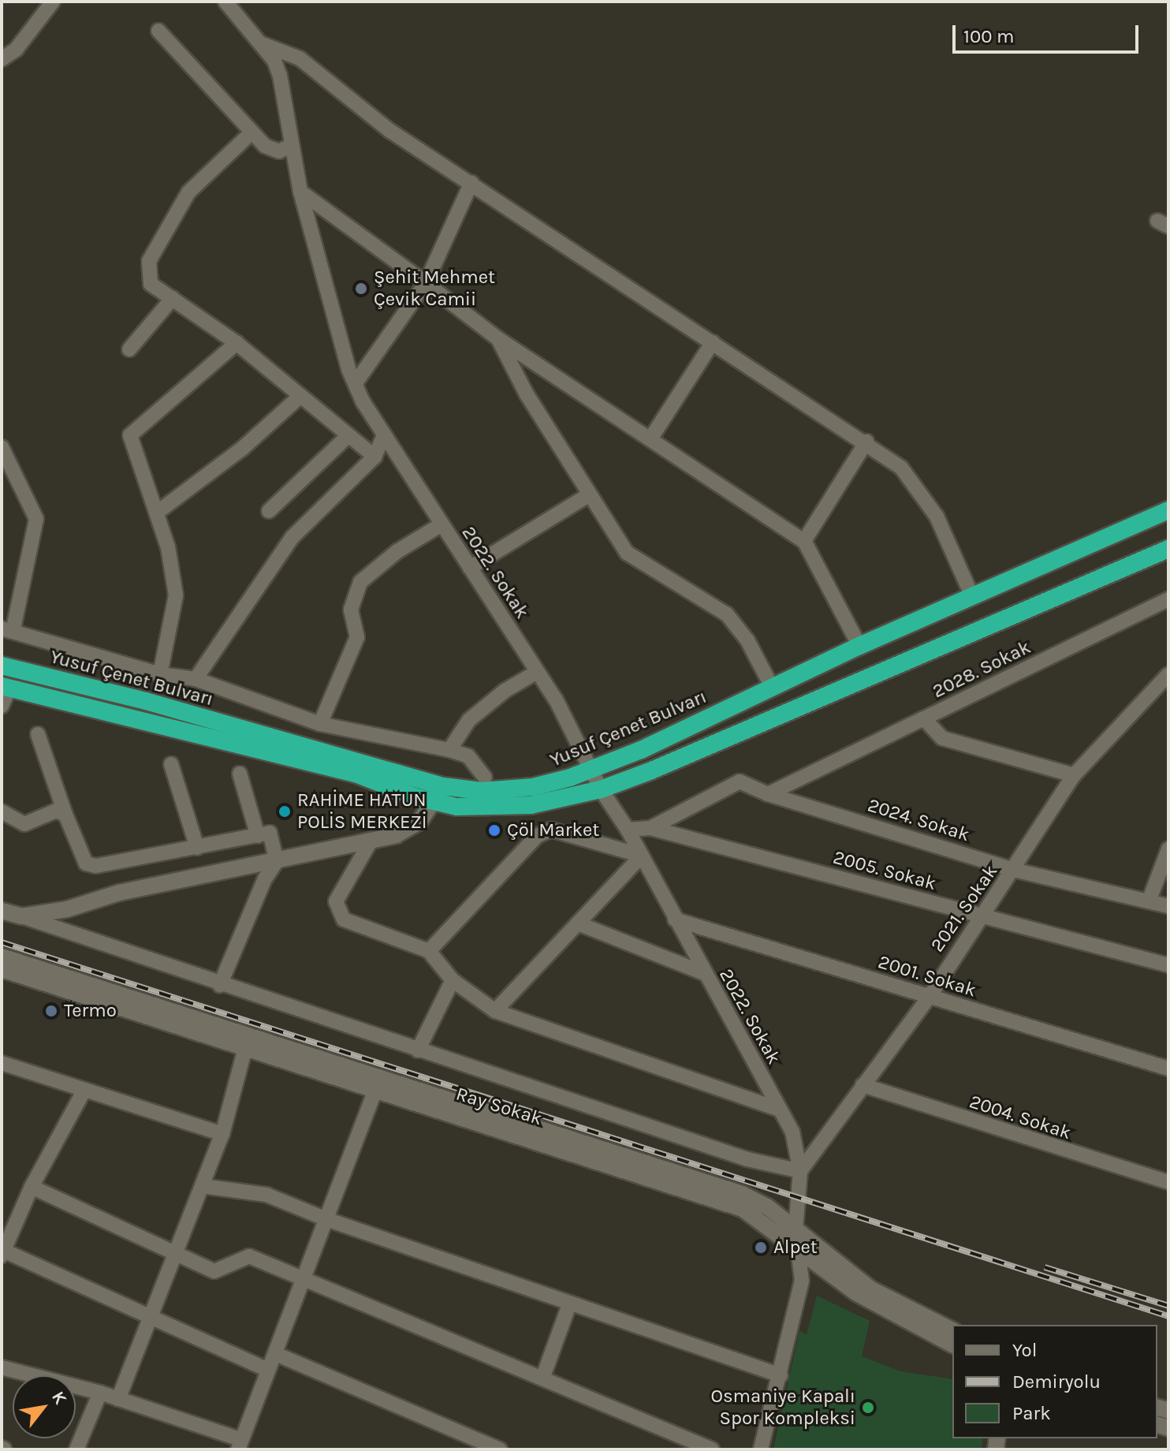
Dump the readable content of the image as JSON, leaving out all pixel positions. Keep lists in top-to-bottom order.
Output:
{
  "streets": {
    "highway": ["Yusuf Çenet Bulvarı"],
    "street": [
      "2022. Sokak",
      "2028. Sokak",
      "2024. Sokak",
      "2005. Sokak",
      "2021. Sokak",
      "2001. Sokak",
      "Ray Sokak",
      "2004. Sokak"
    ]
  },
  "crossings": [
    ["2022. Sokak", "Yusuf Çenet Bulvarı"],
    ["2022. Sokak", "2005. Sokak"],
    ["2022. Sokak", "2021. Sokak"],
    ["2022. Sokak", "2001. Sokak"],
    ["2028. Sokak", "2021. Sokak"],
    ["2024. Sokak", "2005. Sokak"],
    ["2024. Sokak", "2021. Sokak"],
    ["2005. Sokak", "2021. Sokak"],
    ["2021. Sokak", "2001. Sokak"],
    ["2021. Sokak", "2004. Sokak"]
  ],
  "places": [
    "Şehit Mehmet Çevik Camii",
    "RAHİME HATUN POLİS MERKEZİ",
    "Çöl Market",
    "Termo",
    "Alpet",
    "Osmaniye Kapalı Spor Kompleksi"
  ],
  "legend": ["Yol", "Demiryolu", "Park"],
  "scale_bar": "100 m",
  "north": "top right"
}
